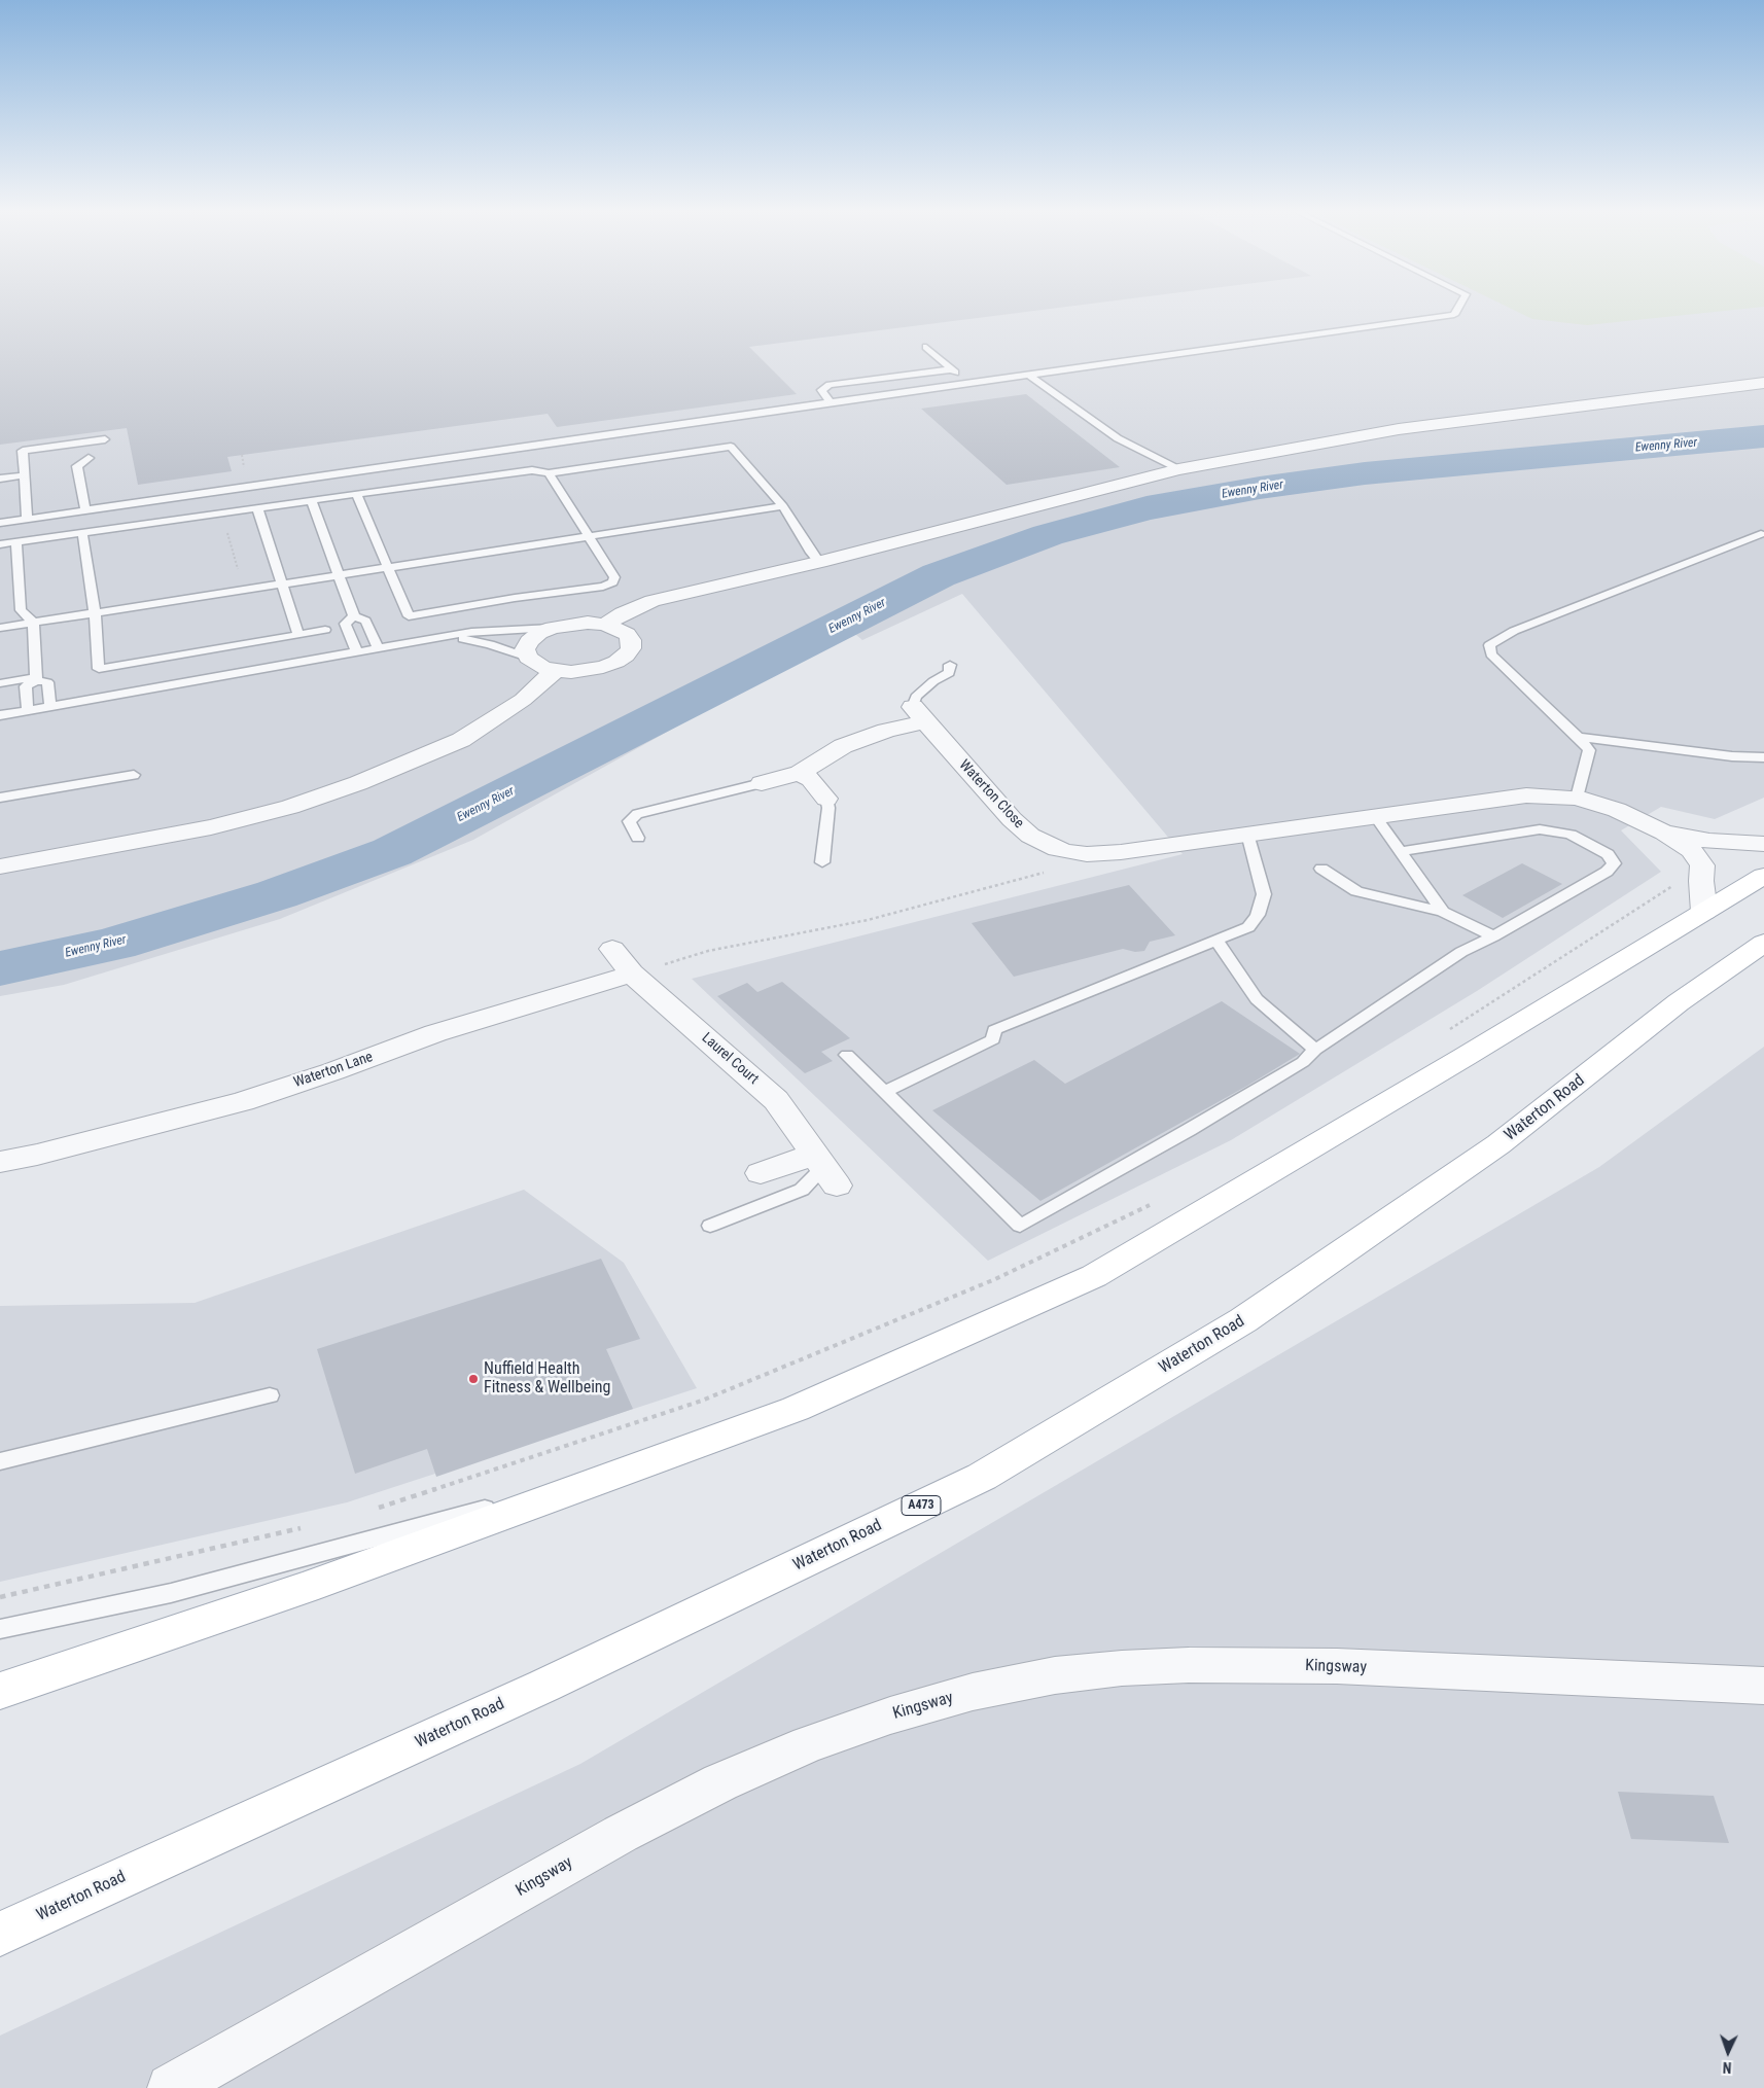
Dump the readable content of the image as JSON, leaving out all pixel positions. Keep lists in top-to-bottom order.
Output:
{
  "streets": {
    "main road": ["Waterton Road", "A473"],
    "street": [
      "Waterton Close",
      "Laurel Court",
      "Waterton Lane",
      "Kingsway"
    ]
  },
  "crossings": [
    ["Laurel Court", "Waterton Lane"]
  ],
  "water": ["Ewenny River"],
  "places": ["Nuffield Health Fitness & Wellbeing"],
  "north": "bottom"
}
